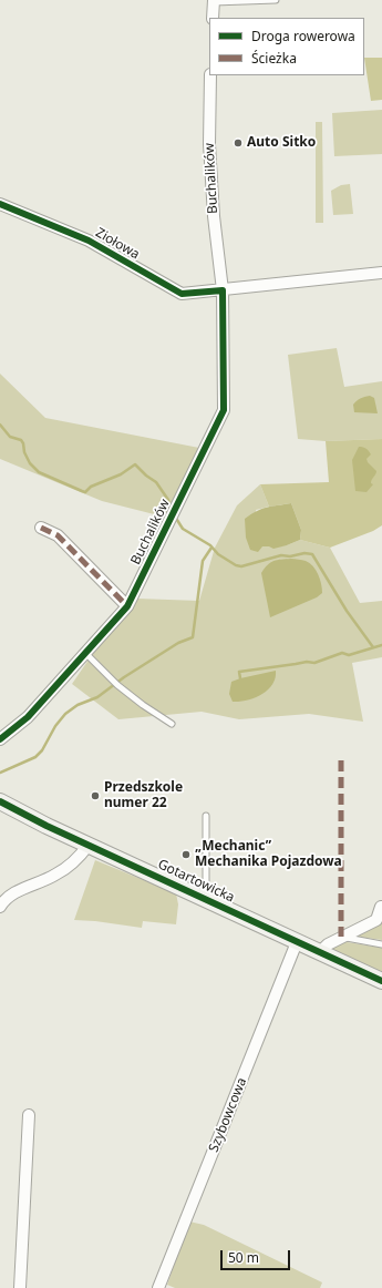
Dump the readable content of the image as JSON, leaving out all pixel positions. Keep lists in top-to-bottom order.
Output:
{
  "streets": {
    "street": [
      "Buchalików",
      "Ziołowa",
      "Gotartowicka",
      "Szybowcowa"
    ]
  },
  "crossings": [
    ["Buchalików", "Ziołowa"],
    ["Gotartowicka", "Szybowcowa"]
  ],
  "places": ["Auto Sitko", "Przedszkole numer 22", "„Mechanic” Mechanika Pojazdowa"],
  "legend": ["Droga rowerowa", "Ścieżka"],
  "scale_bar": "50 m"
}
